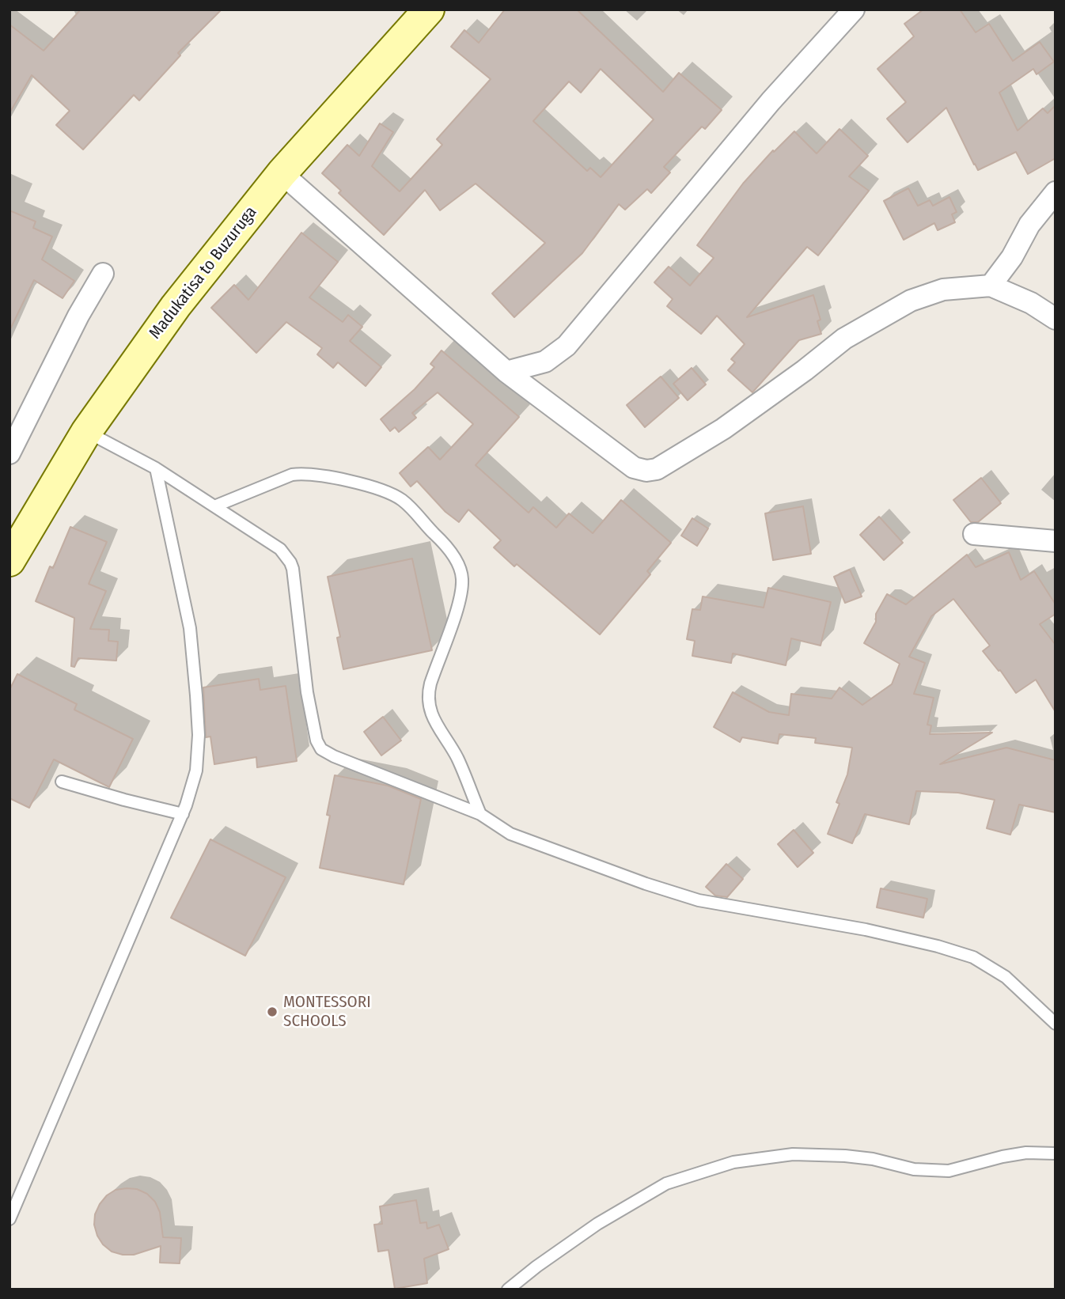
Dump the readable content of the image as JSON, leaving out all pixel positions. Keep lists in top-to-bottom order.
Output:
{
  "streets": {
    "main road": ["Madukatisa to Buzuruga"]
  },
  "places": ["MONTESSORI SCHOOLS"]
}
